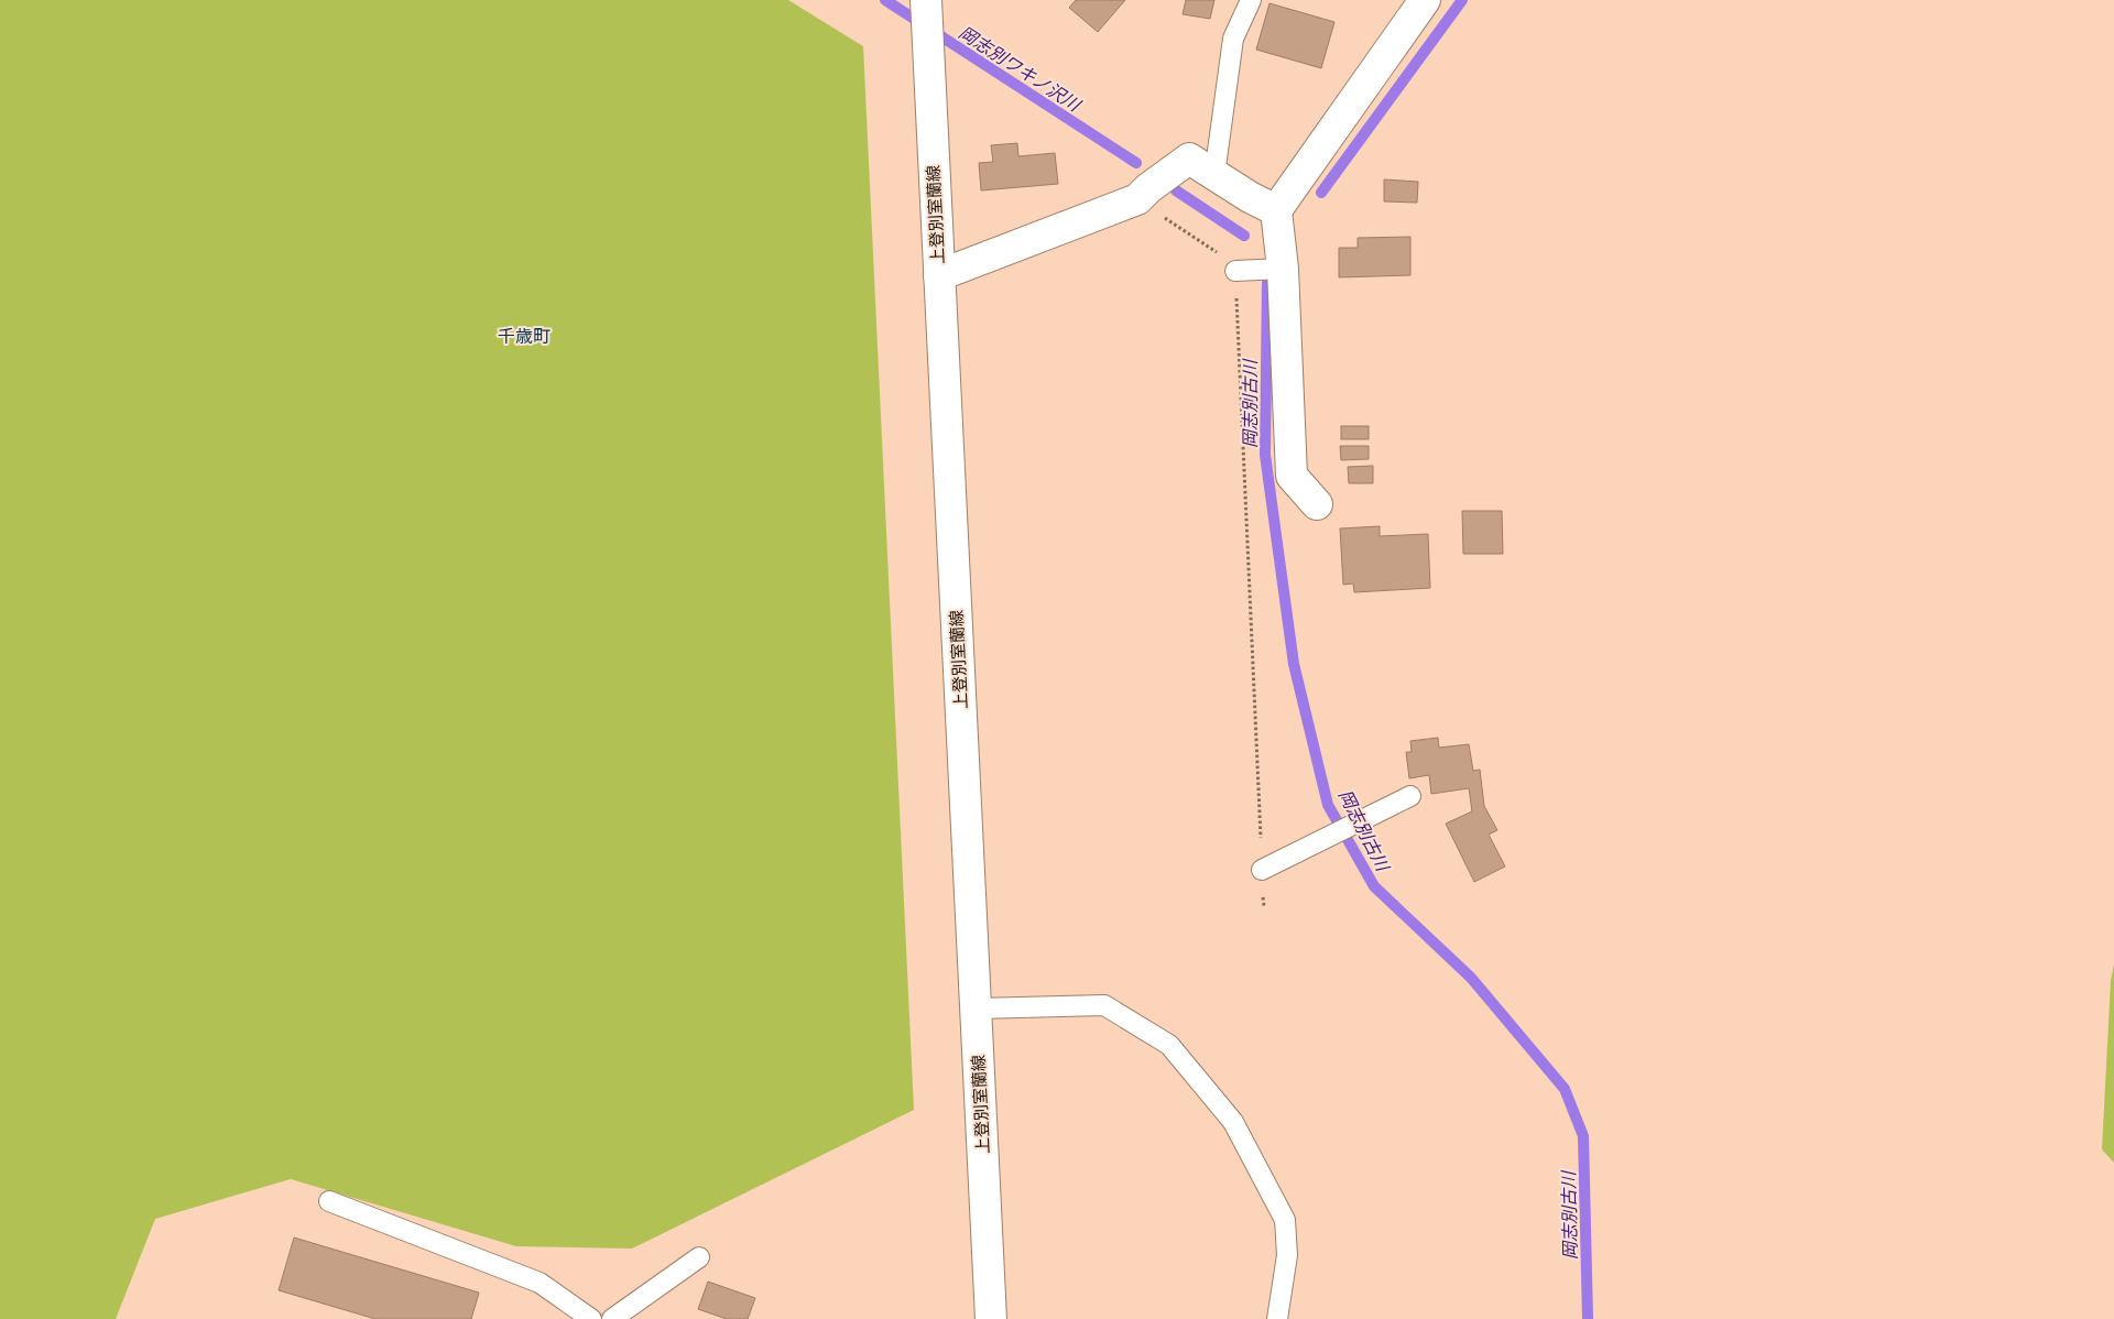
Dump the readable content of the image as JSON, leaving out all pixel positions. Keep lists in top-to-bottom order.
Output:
{
  "streets": {
    "main road": ["上登別室蘭線"]
  },
  "districts": ["千歳町"],
  "water": ["岡志別ワキノ沢川", "岡志別古川"]
}
